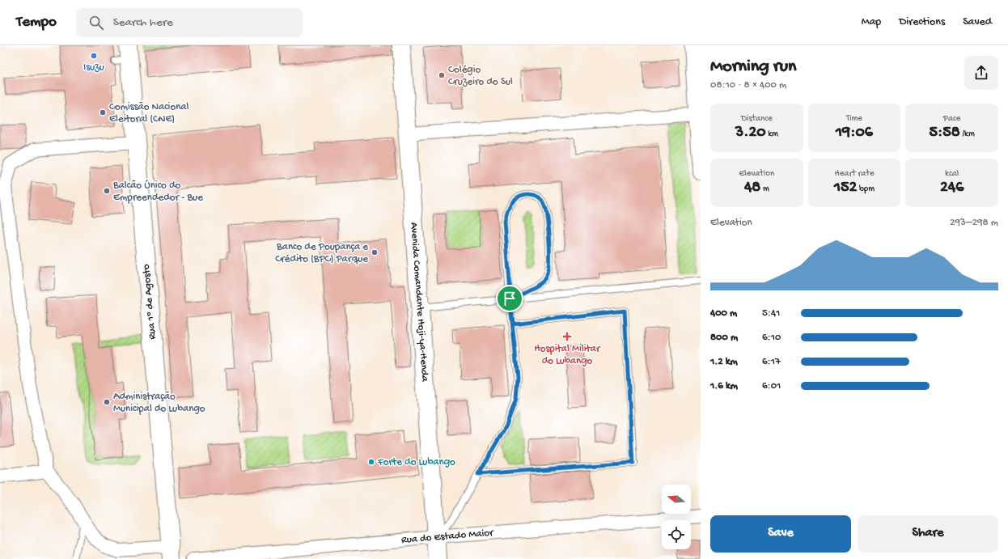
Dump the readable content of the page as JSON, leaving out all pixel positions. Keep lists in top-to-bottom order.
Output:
{
  "streets": {
    "main road": ["Rua 1º de Agosto", "Avenida Comandante Hoji-ya-Henda"],
    "street": ["Rua do Estado Maior"]
  },
  "crossings": [
    ["Avenida Comandante Hoji-ya-Henda", "Rua do Estado Maior"]
  ],
  "places": {
    "other": [
      "Isuzu",
      "Colégio Cruzeiro do Sul",
      "Comissão Nacional Eleitoral (CNE)",
      "Balcão Único do Empreendedor - Bue",
      "Banco de Poupança e Crédito (BPC) Parque",
      "Administração Municipal do Lubango",
      "Forte do Lubango"
    ],
    "health": ["Hospital Militar do Lubango"]
  },
  "north": "left",
  "page": {
    "header": "Tempo",
    "search": "Search here",
    "nav": ["Map", "Directions", "Saved"],
    "heading": ["Morning run", "08:10 · 8 × 400 m"],
    "stats": [
      ["Distance", "3.20 km"],
      ["Time", "19:06"],
      ["Pace", "5:58 /km"],
      ["Elevation", "48 m"],
      ["Heart rate", "152 bpm"],
      ["kcal", "246"]
    ],
    "chart": ["Elevation", "293–298 m"],
    "list": [
      {
        "name": "400 m",
        "note": "5:41"
      },
      {
        "name": "800 m",
        "note": "6:10"
      },
      {
        "name": "1.2 km",
        "note": "6:17"
      },
      {
        "name": "1.6 km",
        "note": "6:01"
      }
    ],
    "buttons": ["Save", "Share"]
  }
}
